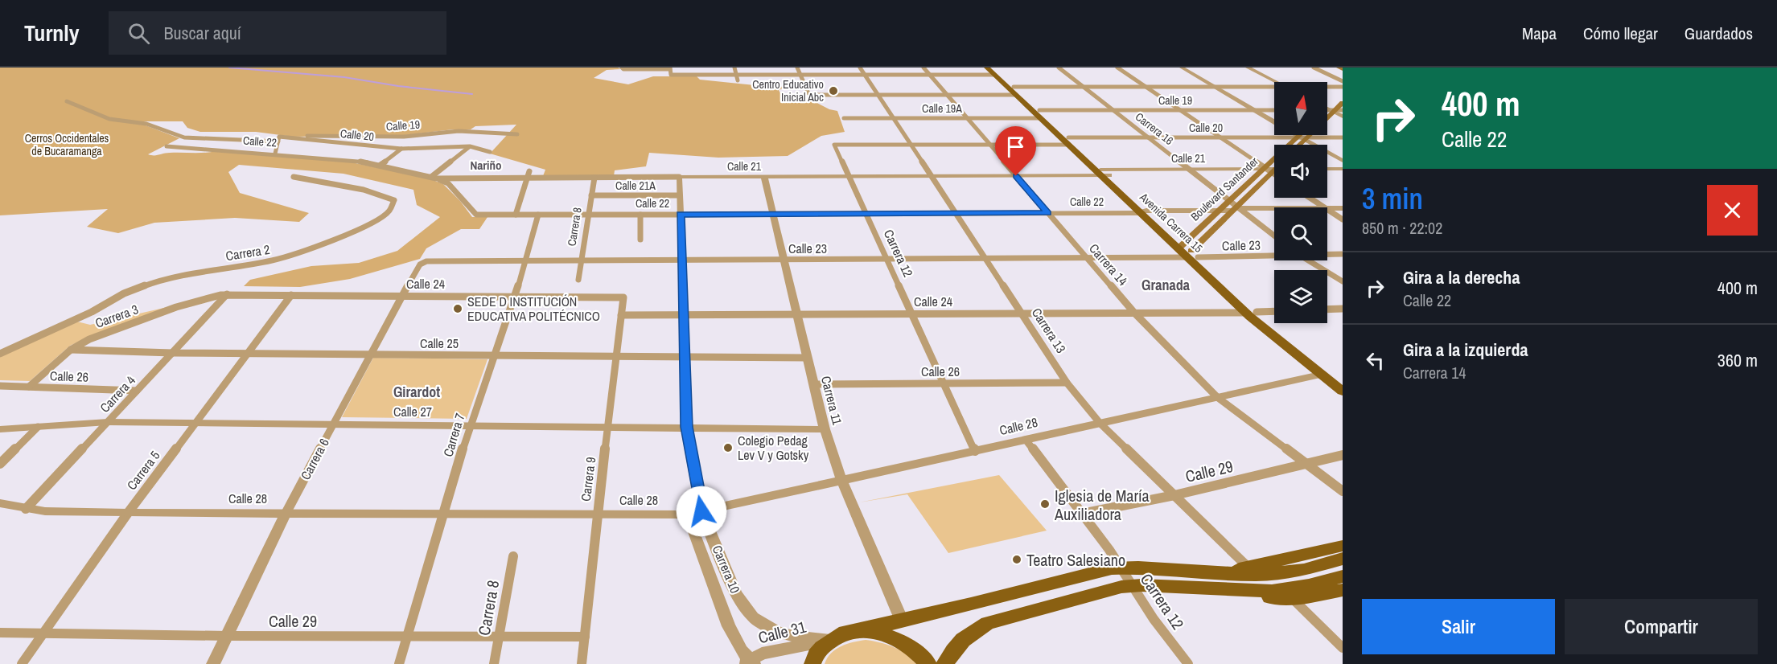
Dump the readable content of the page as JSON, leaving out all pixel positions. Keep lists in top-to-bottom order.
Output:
{
  "streets": {
    "main road": ["Boulevard Santander", "Avenida Carrera 15"],
    "street": [
      "Calle 19",
      "Calle 19A",
      "Calle 20",
      "Carrera 16",
      "Calle 22",
      "Calle 21",
      "Calle 21A",
      "Carrera 8",
      "Calle 23",
      "Carrera 2",
      "Carrera 12",
      "Carrera 14",
      "Calle 24",
      "Carrera 3",
      "Carrera 13",
      "Calle 25",
      "Calle 26",
      "Carrera 4",
      "Carrera 11",
      "Calle 27",
      "Calle 28",
      "Carrera 7",
      "Carrera 6",
      "Carrera 5",
      "Calle 29",
      "Carrera 9",
      "Carrera 10",
      "Calle 31"
    ]
  },
  "crossings": [
    ["Calle 19", "Calle 19A"],
    ["Calle 19", "Calle 20"],
    ["Calle 19", "Carrera 16"],
    ["Calle 19", "Avenida Carrera 15"],
    ["Calle 19A", "Avenida Carrera 15"],
    ["Calle 19A", "Carrera 14"],
    ["Calle 19A", "Carrera 13"],
    ["Calle 20", "Carrera 16"],
    ["Calle 20", "Calle 22"],
    ["Calle 20", "Boulevard Santander"],
    ["Calle 20", "Avenida Carrera 15"],
    ["Calle 20", "Carrera 12"],
    ["Calle 20", "Carrera 14"],
    ["Calle 20", "Carrera 13"],
    ["Carrera 16", "Calle 22"],
    ["Carrera 16", "Calle 21"],
    ["Carrera 16", "Boulevard Santander"],
    ["Calle 22", "Calle 21"],
    ["Calle 22", "Boulevard Santander"],
    ["Calle 22", "Avenida Carrera 15"],
    ["Calle 22", "Carrera 8"],
    ["Calle 22", "Carrera 12"],
    ["Calle 22", "Carrera 14"],
    ["Calle 22", "Carrera 13"],
    ["Calle 22", "Carrera 11"],
    ["Calle 22", "Carrera 7"],
    ["Calle 22", "Carrera 10"],
    ["Calle 21", "Boulevard Santander"],
    ["Calle 21", "Avenida Carrera 15"],
    ["Calle 21", "Carrera 8"],
    ["Calle 21", "Carrera 12"],
    ["Calle 21", "Carrera 14"],
    ["Calle 21", "Carrera 13"],
    ["Calle 21", "Carrera 11"],
    ["Calle 21", "Carrera 10"],
    ["Calle 21A", "Carrera 8"],
    ["Calle 21A", "Carrera 10"],
    ["Boulevard Santander", "Avenida Carrera 15"],
    ["Boulevard Santander", "Calle 23"],
    ["Avenida Carrera 15", "Calle 23"],
    ["Avenida Carrera 15", "Calle 24"],
    ["Avenida Carrera 15", "Calle 28"],
    ["Carrera 8", "Calle 23"],
    ["Carrera 8", "Calle 29"],
    ["Calle 23", "Carrera 12"],
    ["Calle 23", "Carrera 14"],
    ["Calle 23", "Carrera 13"],
    ["Calle 23", "Carrera 11"],
    ["Calle 23", "Carrera 7"],
    ["Calle 23", "Carrera 6"],
    ["Calle 23", "Carrera 10"],
    ["Carrera 12", "Calle 24"],
    ["Carrera 12", "Calle 26"],
    ["Carrera 12", "Calle 28"],
    ["Carrera 12", "Calle 29"],
    ["Carrera 14", "Calle 24"],
    ["Carrera 14", "Calle 28"],
    ["Carrera 14", "Calle 29"],
    ["Calle 24", "Carrera 3"],
    ["Calle 24", "Carrera 13"],
    ["Calle 24", "Carrera 4"],
    ["Calle 24", "Carrera 11"],
    ["Calle 24", "Carrera 7"],
    ["Calle 24", "Carrera 6"],
    ["Calle 24", "Carrera 5"],
    ["Calle 24", "Carrera 9"],
    ["Calle 24", "Carrera 10"],
    ["Carrera 3", "Calle 25"],
    ["Carrera 3", "Calle 26"],
    ["Carrera 3", "Carrera 4"],
    ["Carrera 13", "Calle 26"],
    ["Carrera 13", "Calle 28"],
    ["Carrera 13", "Calle 29"],
    ["Calle 25", "Carrera 4"],
    ["Calle 25", "Carrera 11"],
    ["Calle 25", "Carrera 7"],
    ["Calle 25", "Carrera 6"],
    ["Calle 25", "Carrera 5"],
    ["Calle 25", "Carrera 9"],
    ["Calle 25", "Carrera 10"],
    ["Calle 26", "Carrera 4"],
    ["Calle 26", "Carrera 11"],
    ["Carrera 4", "Calle 27"],
    ["Carrera 4", "Calle 28"],
    ["Carrera 11", "Calle 27"],
    ["Carrera 11", "Calle 28"],
    ["Calle 27", "Carrera 7"],
    ["Calle 27", "Carrera 6"],
    ["Calle 27", "Carrera 5"],
    ["Calle 27", "Carrera 9"],
    ["Calle 27", "Carrera 10"],
    ["Calle 28", "Carrera 7"],
    ["Calle 28", "Carrera 6"],
    ["Calle 28", "Carrera 5"],
    ["Calle 28", "Carrera 9"],
    ["Calle 28", "Carrera 10"],
    ["Carrera 7", "Calle 29"],
    ["Carrera 6", "Calle 29"],
    ["Carrera 5", "Calle 29"],
    ["Calle 29", "Carrera 9"],
    ["Carrera 10", "Calle 31"]
  ],
  "districts": ["Nariño", "Granada", "Girardot"],
  "parks": ["Cerros Occidentales de Bucaramanga"],
  "places": [
    "Centro Educativo Inicial Abc",
    "SEDE D INSTITUCIÓN EDUCATIVA POLITÉCNICO",
    "Colegio Pedag Lev V y Gotsky",
    "Iglesia de María Auxiliadora",
    "Teatro Salesiano"
  ],
  "north": "top",
  "page": {
    "header": "Turnly",
    "search": "Buscar aquí",
    "nav": ["Mapa", "Cómo llegar", "Guardados"],
    "turn": ["400 m", "Calle 22"],
    "heading": ["3 min", "850 m · 22:02"],
    "list": [
      {
        "name": "Gira a la derecha",
        "note": "Calle 22",
        "value": "400 m"
      },
      {
        "name": "Gira a la izquierda",
        "note": "Carrera 14",
        "value": "360 m"
      }
    ],
    "buttons": ["Salir", "Compartir"]
  }
}
